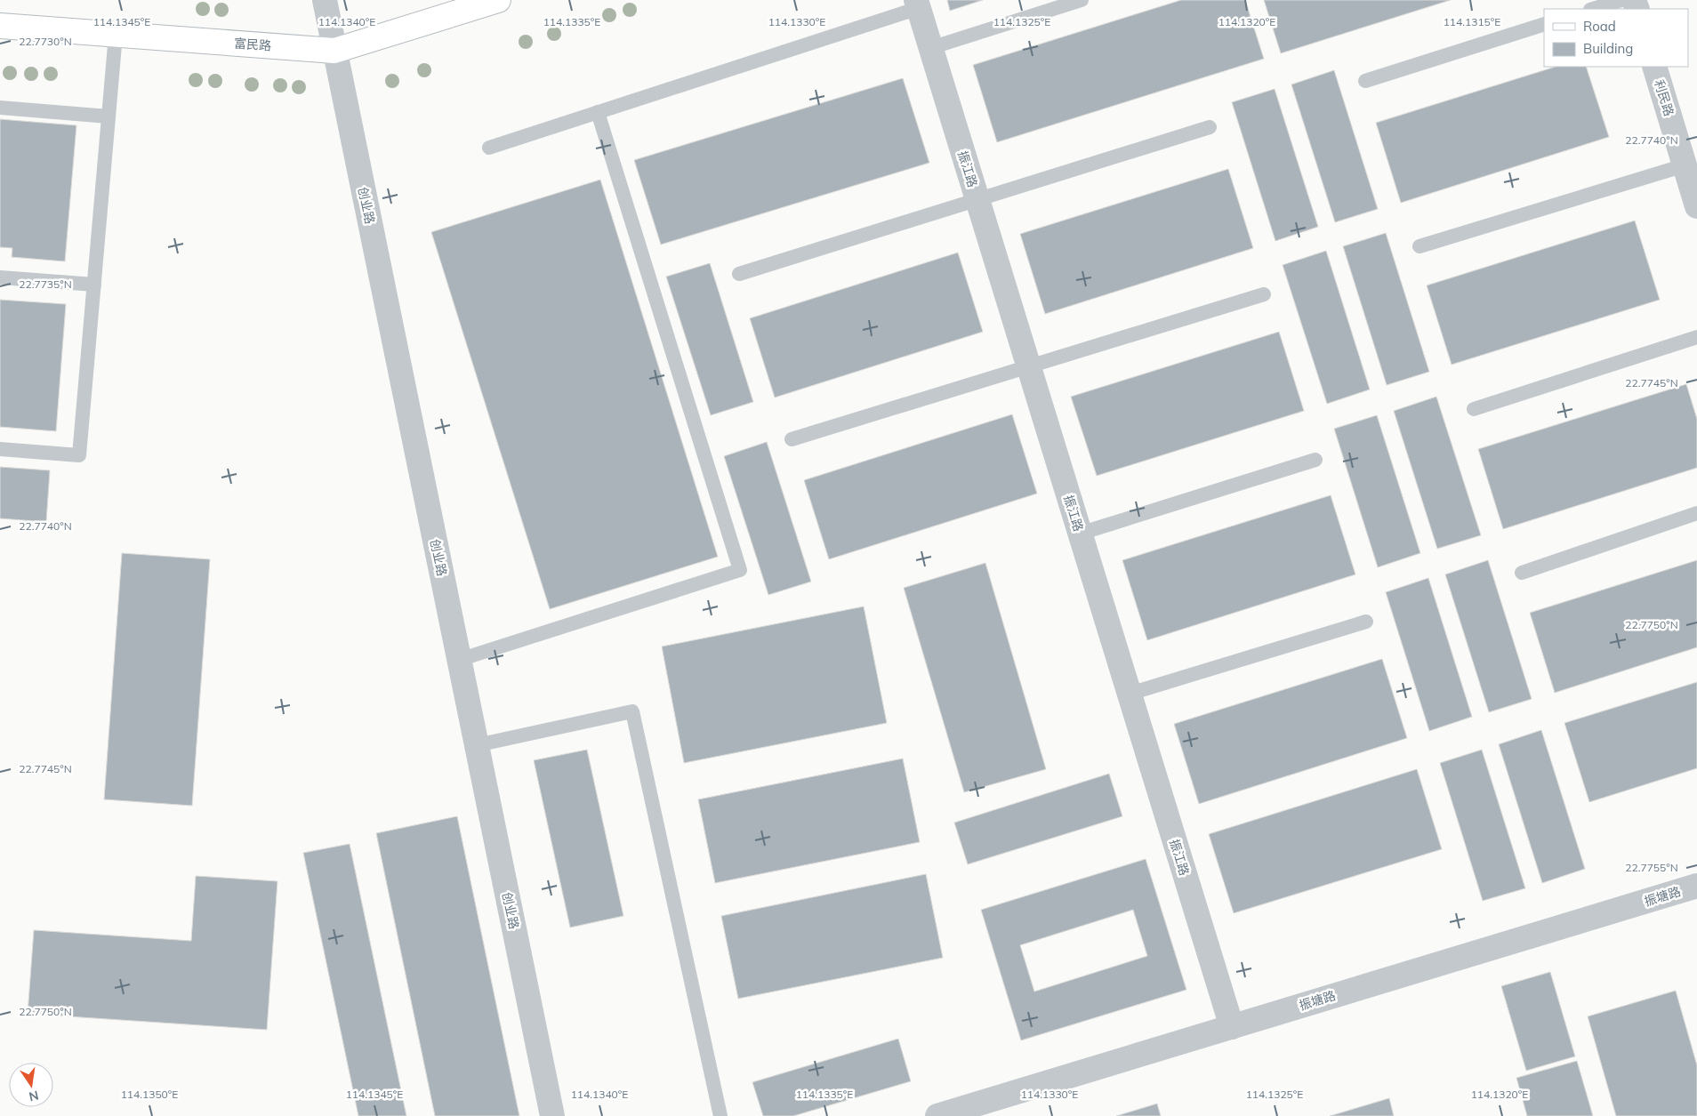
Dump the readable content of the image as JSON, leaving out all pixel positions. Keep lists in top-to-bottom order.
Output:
{
  "streets": {
    "street": [
      "富民路",
      "利民路",
      "振江路",
      "创业路",
      "振塘路"
    ]
  },
  "crossings": [
    ["富民路", "创业路"],
    ["振江路", "振塘路"]
  ],
  "legend": ["Road", "Building"],
  "north": "bottom",
  "coordinates": [
    "114.1345°E",
    "114.1340°E",
    "114.1335°E",
    "114.1330°E",
    "114.1325°E",
    "114.1320°E",
    "114.1315°E",
    "22.7730°N",
    "22.7740°N",
    "22.7735°N",
    "22.7745°N",
    "22.7750°N",
    "22.7755°N",
    "114.1350°E"
  ]
}
